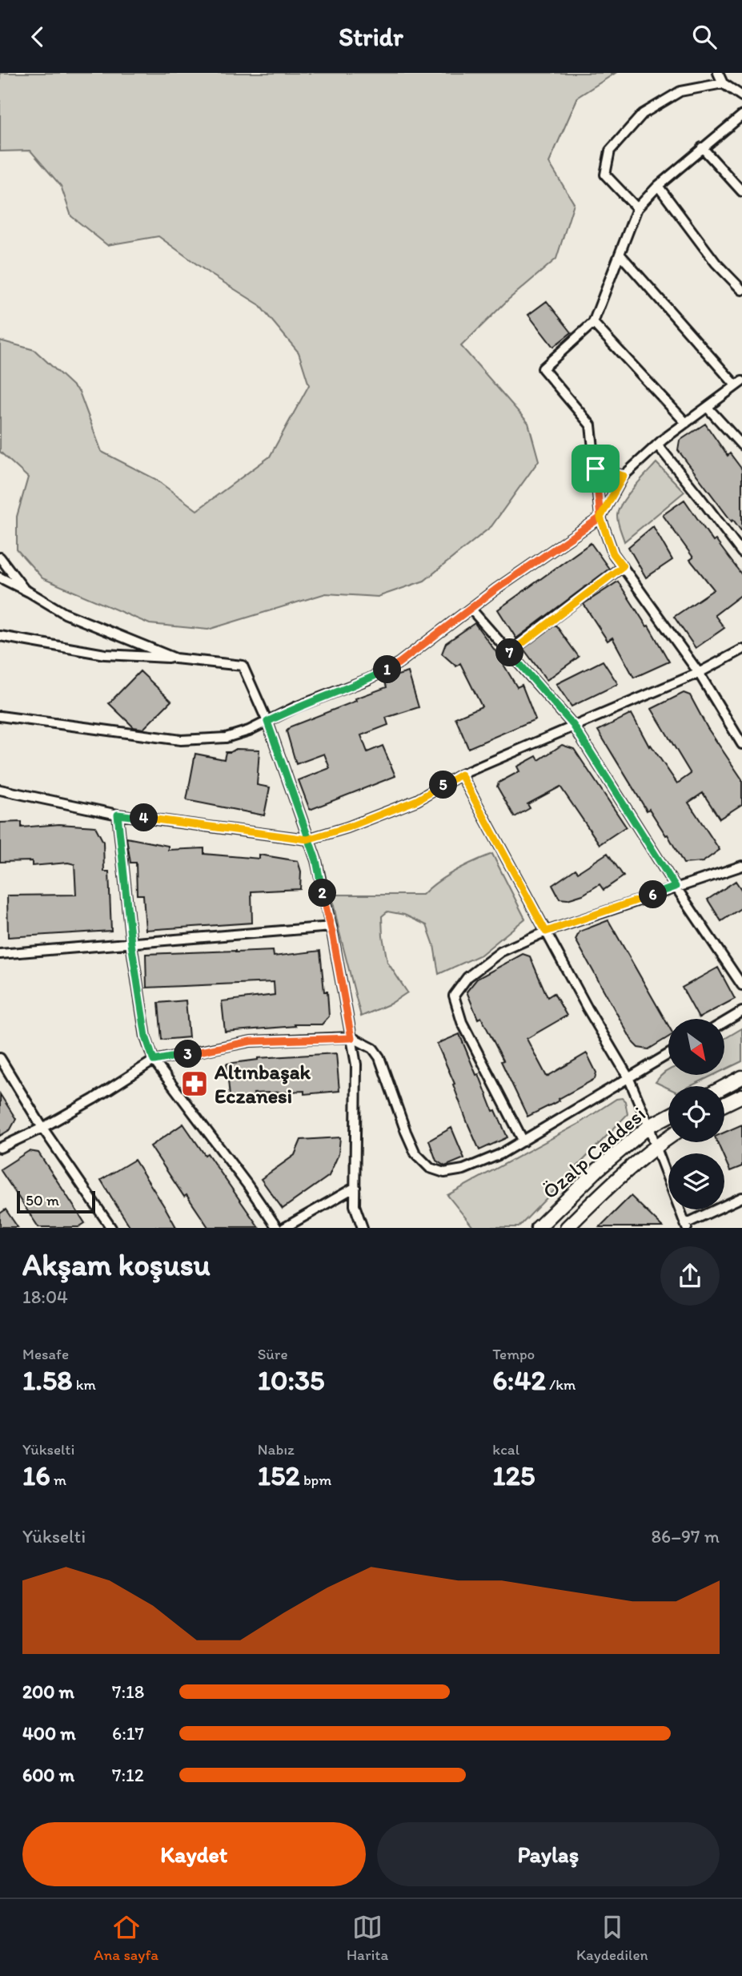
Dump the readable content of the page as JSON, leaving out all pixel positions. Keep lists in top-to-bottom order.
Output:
{
  "streets": {
    "main road": ["Özalp Caddesi"]
  },
  "places": {
    "pharmacy": ["Altınbaşak Eczanesi"]
  },
  "scale_bar": "50 m",
  "north": "bottom right",
  "page": {
    "header": "Stridr",
    "pins": [
      "7",
      "1",
      "5",
      "4",
      "2",
      "6",
      "3"
    ],
    "scale": "50 m",
    "heading": ["Akşam koşusu", "18:04"],
    "stats": [
      ["Mesafe", "1.58 km"],
      ["Süre", "10:35"],
      ["Tempo", "6:42 /km"],
      ["Yükselti", "16 m"],
      ["Nabız", "152 bpm"],
      ["kcal", "125"]
    ],
    "chart": ["Yükselti", "86–97 m"],
    "list": [
      {
        "name": "200 m",
        "note": "7:18"
      },
      {
        "name": "400 m",
        "note": "6:17"
      },
      {
        "name": "600 m",
        "note": "7:12"
      }
    ],
    "buttons": ["Kaydet", "Paylaş"],
    "tabs": ["Ana sayfa", "Harita", "Kaydedilen"]
  }
}
